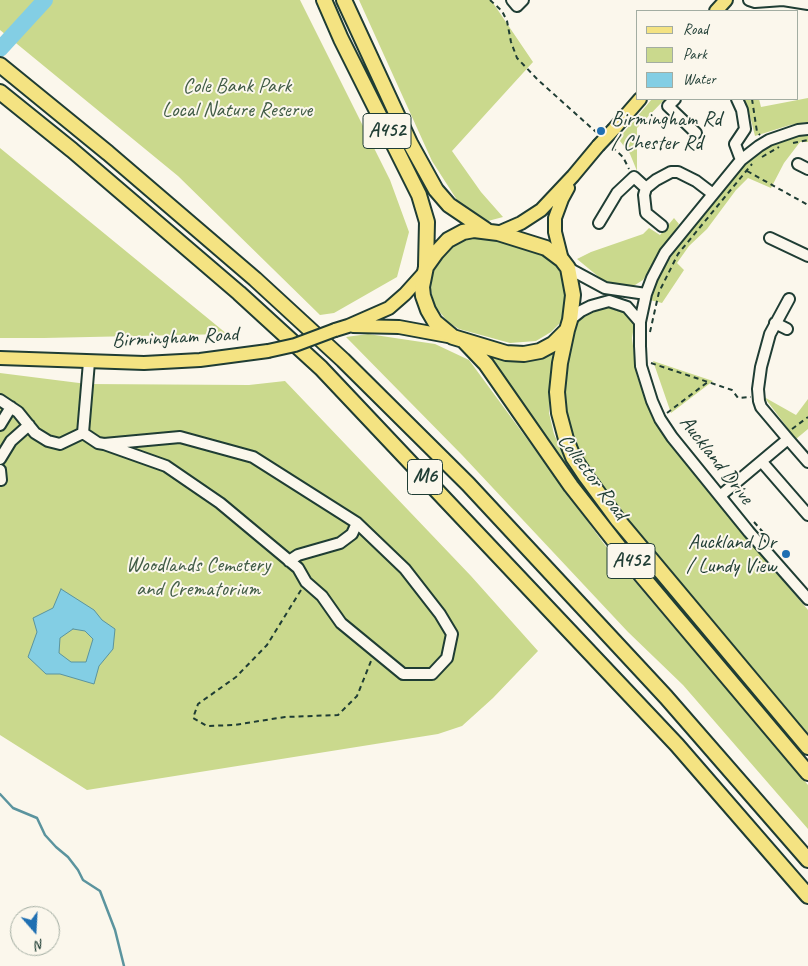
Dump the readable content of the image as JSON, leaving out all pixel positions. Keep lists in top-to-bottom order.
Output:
{
  "streets": {
    "highway": ["A452", "M6", "Collector Road"],
    "main road": ["Birmingham Road"],
    "street": ["Auckland Drive"]
  },
  "crossings": [
    ["A452", "Birmingham Road"],
    ["A452", "Collector Road"],
    ["Birmingham Road", "Collector Road"]
  ],
  "parks": ["Cole Bank Park Local Nature Reserve", "Woodlands Cemetery and Crematorium"],
  "places": ["Birmingham Rd / Chester Rd", "Auckland Dr / Lundy View"],
  "legend": ["Road", "Park", "Water"],
  "north": "bottom"
}
